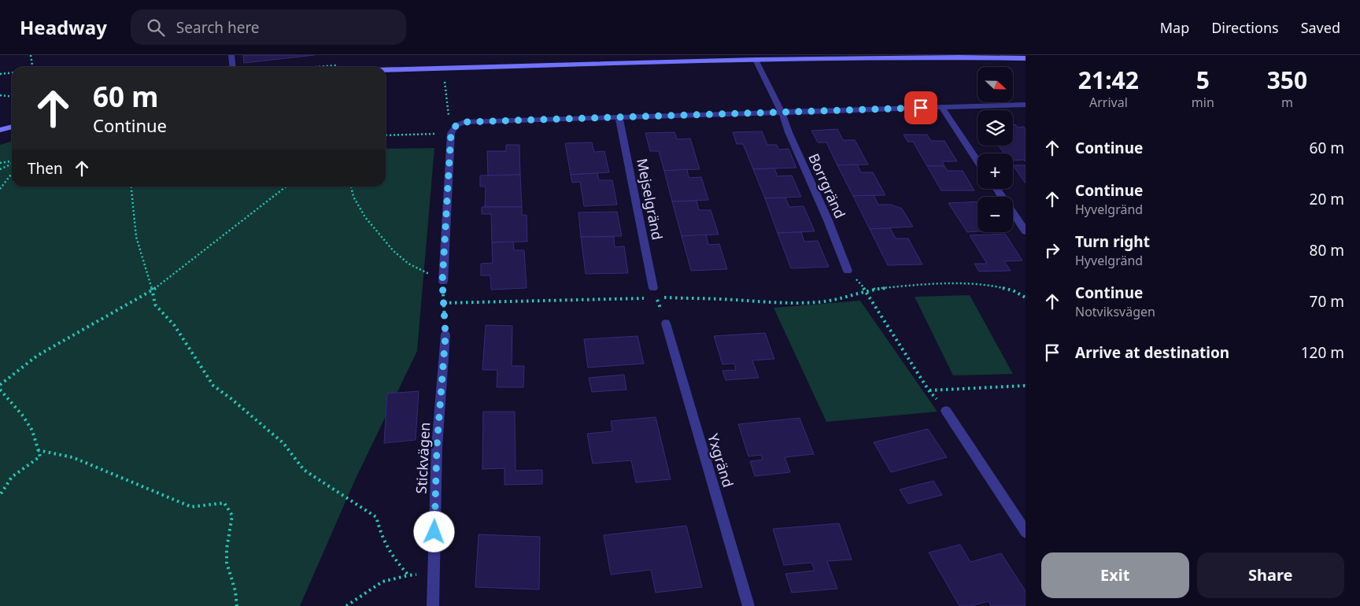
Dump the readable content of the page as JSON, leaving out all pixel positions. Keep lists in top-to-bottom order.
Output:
{
  "streets": {
    "street": [
      "Borrgränd",
      "Mejselgränd",
      "Stickvägen",
      "Yxgränd"
    ]
  },
  "north": "right",
  "page": {
    "header": "Headway",
    "search": "Search here",
    "nav": ["Map", "Directions", "Saved"],
    "eta": [
      "21:42",
      "Arrival",
      "5",
      "min",
      "350",
      "m"
    ],
    "map_buttons": ["+", "−"],
    "turn": ["60 m", "Continue"],
    "list": [
      {
        "name": "Continue",
        "value": "60 m"
      },
      {
        "name": "Continue",
        "note": "Hyvelgränd",
        "value": "20 m"
      },
      {
        "name": "Turn right",
        "note": "Hyvelgränd",
        "value": "80 m"
      },
      {
        "name": "Continue",
        "note": "Notviksvägen",
        "value": "70 m"
      },
      {
        "name": "Arrive at destination",
        "value": "120 m"
      }
    ],
    "then": "Then",
    "buttons": ["Exit", "Share"]
  }
}
